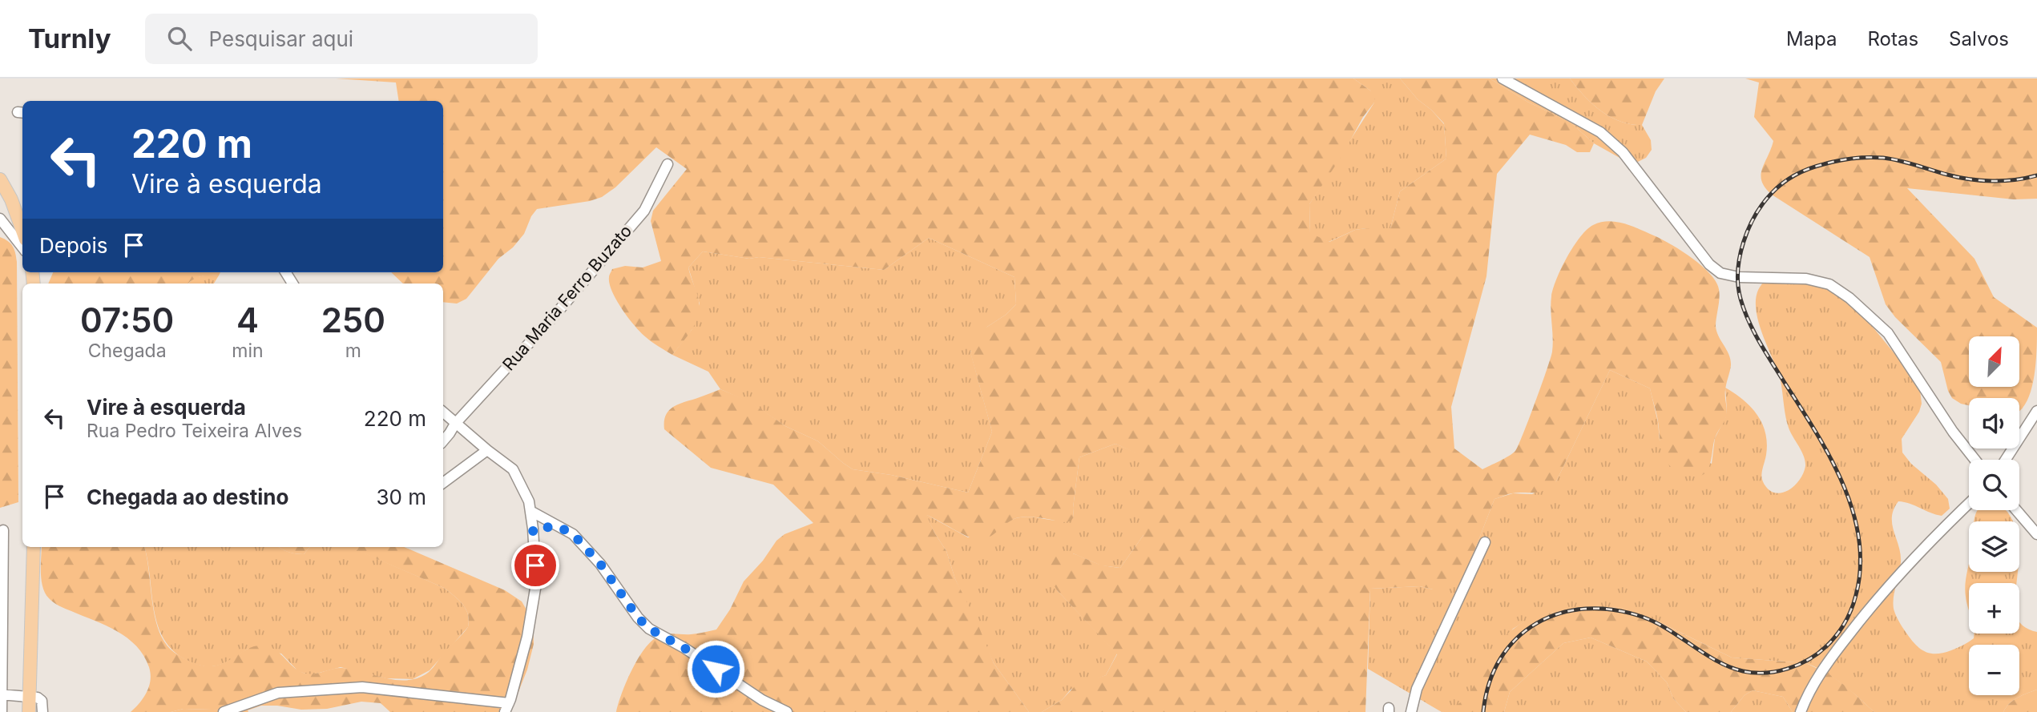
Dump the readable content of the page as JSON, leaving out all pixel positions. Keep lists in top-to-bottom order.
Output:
{
  "streets": {
    "street": ["Rua Maria Ferro Buzato"]
  },
  "north": "top right",
  "page": {
    "header": "Turnly",
    "search": "Pesquisar aqui",
    "nav": ["Mapa", "Rotas", "Salvos"],
    "turn": ["220 m", "Vire à esquerda"],
    "then": "Depois",
    "eta": [
      "07:50",
      "Chegada",
      "4",
      "min",
      "250",
      "m"
    ],
    "map_buttons": ["+", "−"],
    "list": [
      {
        "name": "Vire à esquerda",
        "note": "Rua Pedro Teixeira Alves",
        "value": "220 m"
      },
      {
        "name": "Chegada ao destino",
        "value": "30 m"
      }
    ]
  }
}
